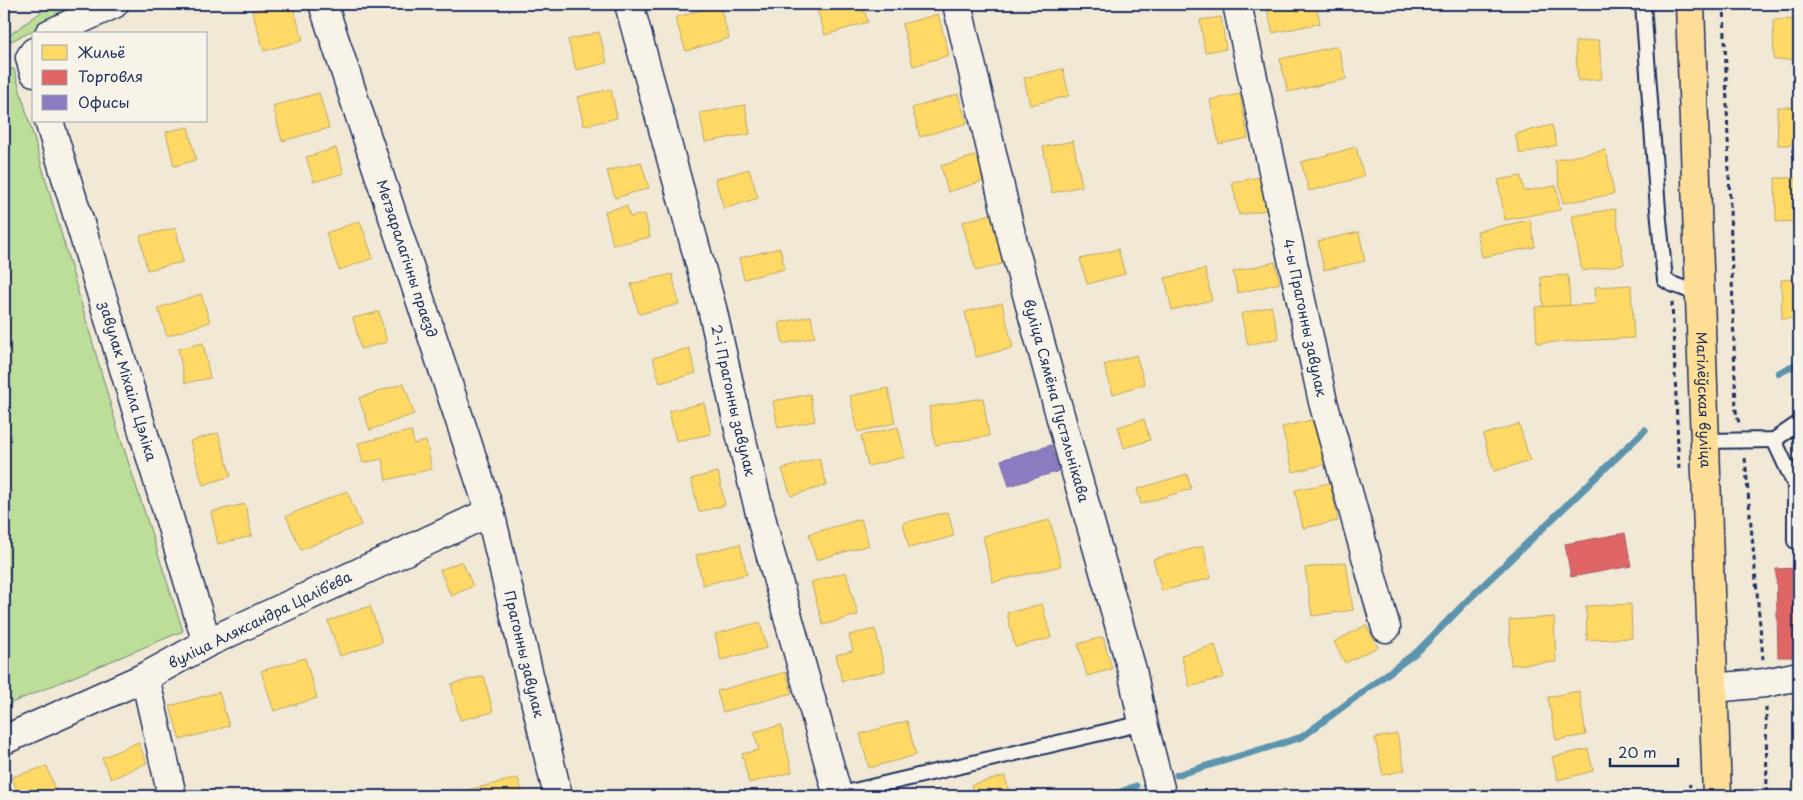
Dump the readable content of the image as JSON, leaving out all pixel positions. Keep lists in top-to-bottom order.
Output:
{
  "streets": {
    "main road": ["Магілёўская вуліца"],
    "street": [
      "Метэаралагічны праезд",
      "4-ы Прагонны завулак",
      "завулак Міхаіла Цэліка",
      "2-і Прагонны завулак",
      "вуліца Сямёна Пустэльнікава",
      "вуліца Аляксандра Цалібʼева",
      "Прагонны завулак"
    ]
  },
  "crossings": [
    ["Метэаралагічны праезд", "вуліца Аляксандра Цалібʼева"],
    ["Метэаралагічны праезд", "Прагонны завулак"],
    ["завулак Міхаіла Цэліка", "вуліца Аляксандра Цалібʼева"],
    ["вуліца Аляксандра Цалібʼева", "Прагонны завулак"]
  ],
  "legend": ["Жильё", "Торговля", "Офисы"],
  "scale_bar": "20 m"
}
